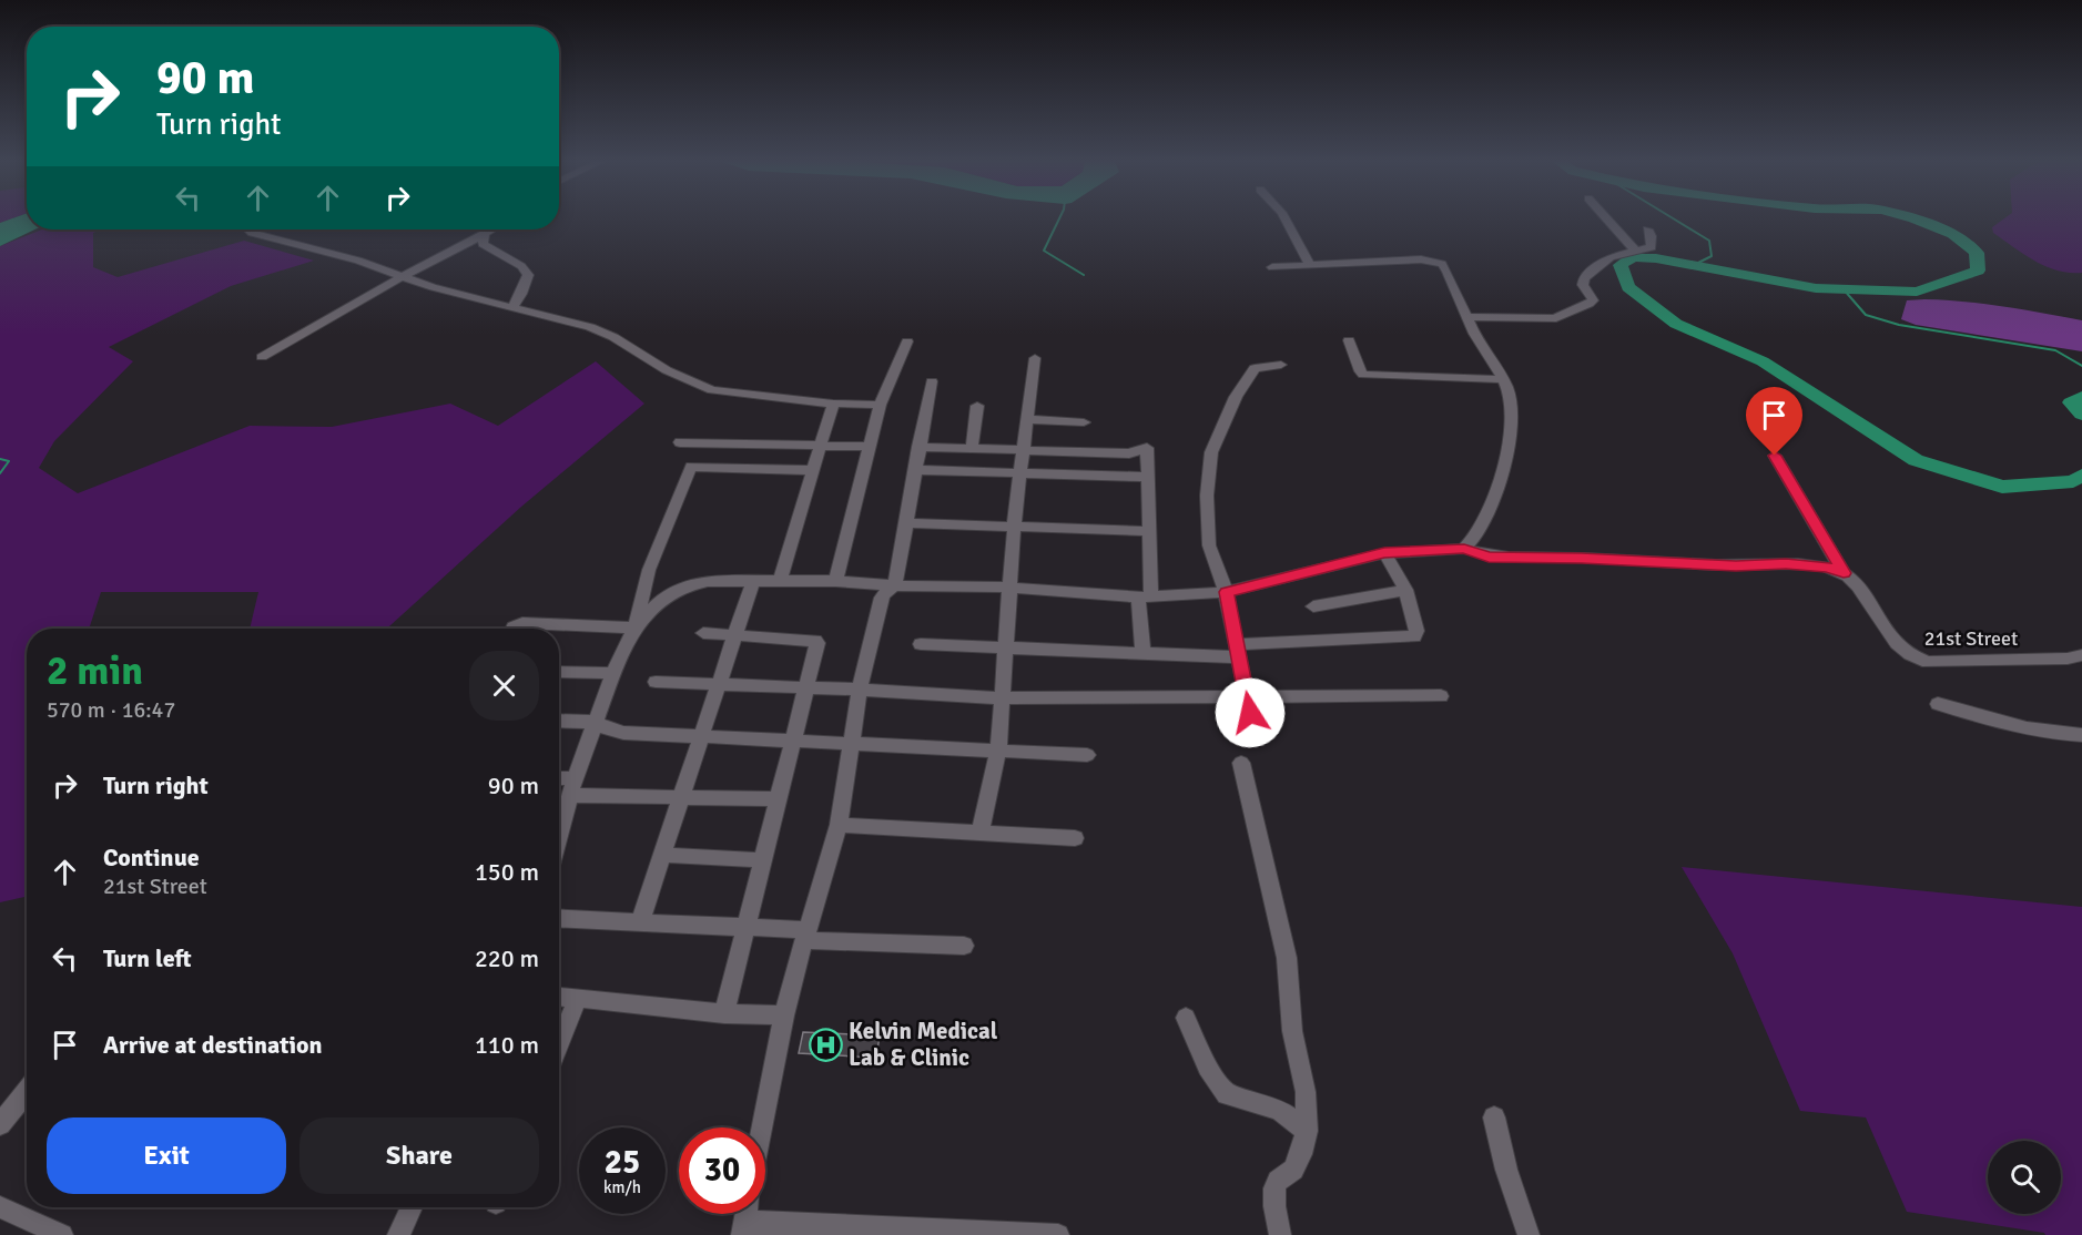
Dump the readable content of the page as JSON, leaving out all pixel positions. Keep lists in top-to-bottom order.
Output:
{
  "streets": {
    "street": ["21st Street"]
  },
  "places": {
    "hospital": ["Kelvin Medical Lab & Clinic"]
  },
  "page": {
    "turn": ["90 m", "Turn right"],
    "heading": ["2 min", "570 m · 16:47"],
    "list": [
      {
        "name": "Turn right",
        "value": "90 m"
      },
      {
        "name": "Continue",
        "note": "21st Street",
        "value": "150 m"
      },
      {
        "name": "Turn left",
        "value": "220 m"
      },
      {
        "name": "Arrive at destination",
        "value": "110 m"
      }
    ],
    "buttons": ["Exit", "Share"],
    "speed": "25 km/h",
    "limit": "30"
  }
}
